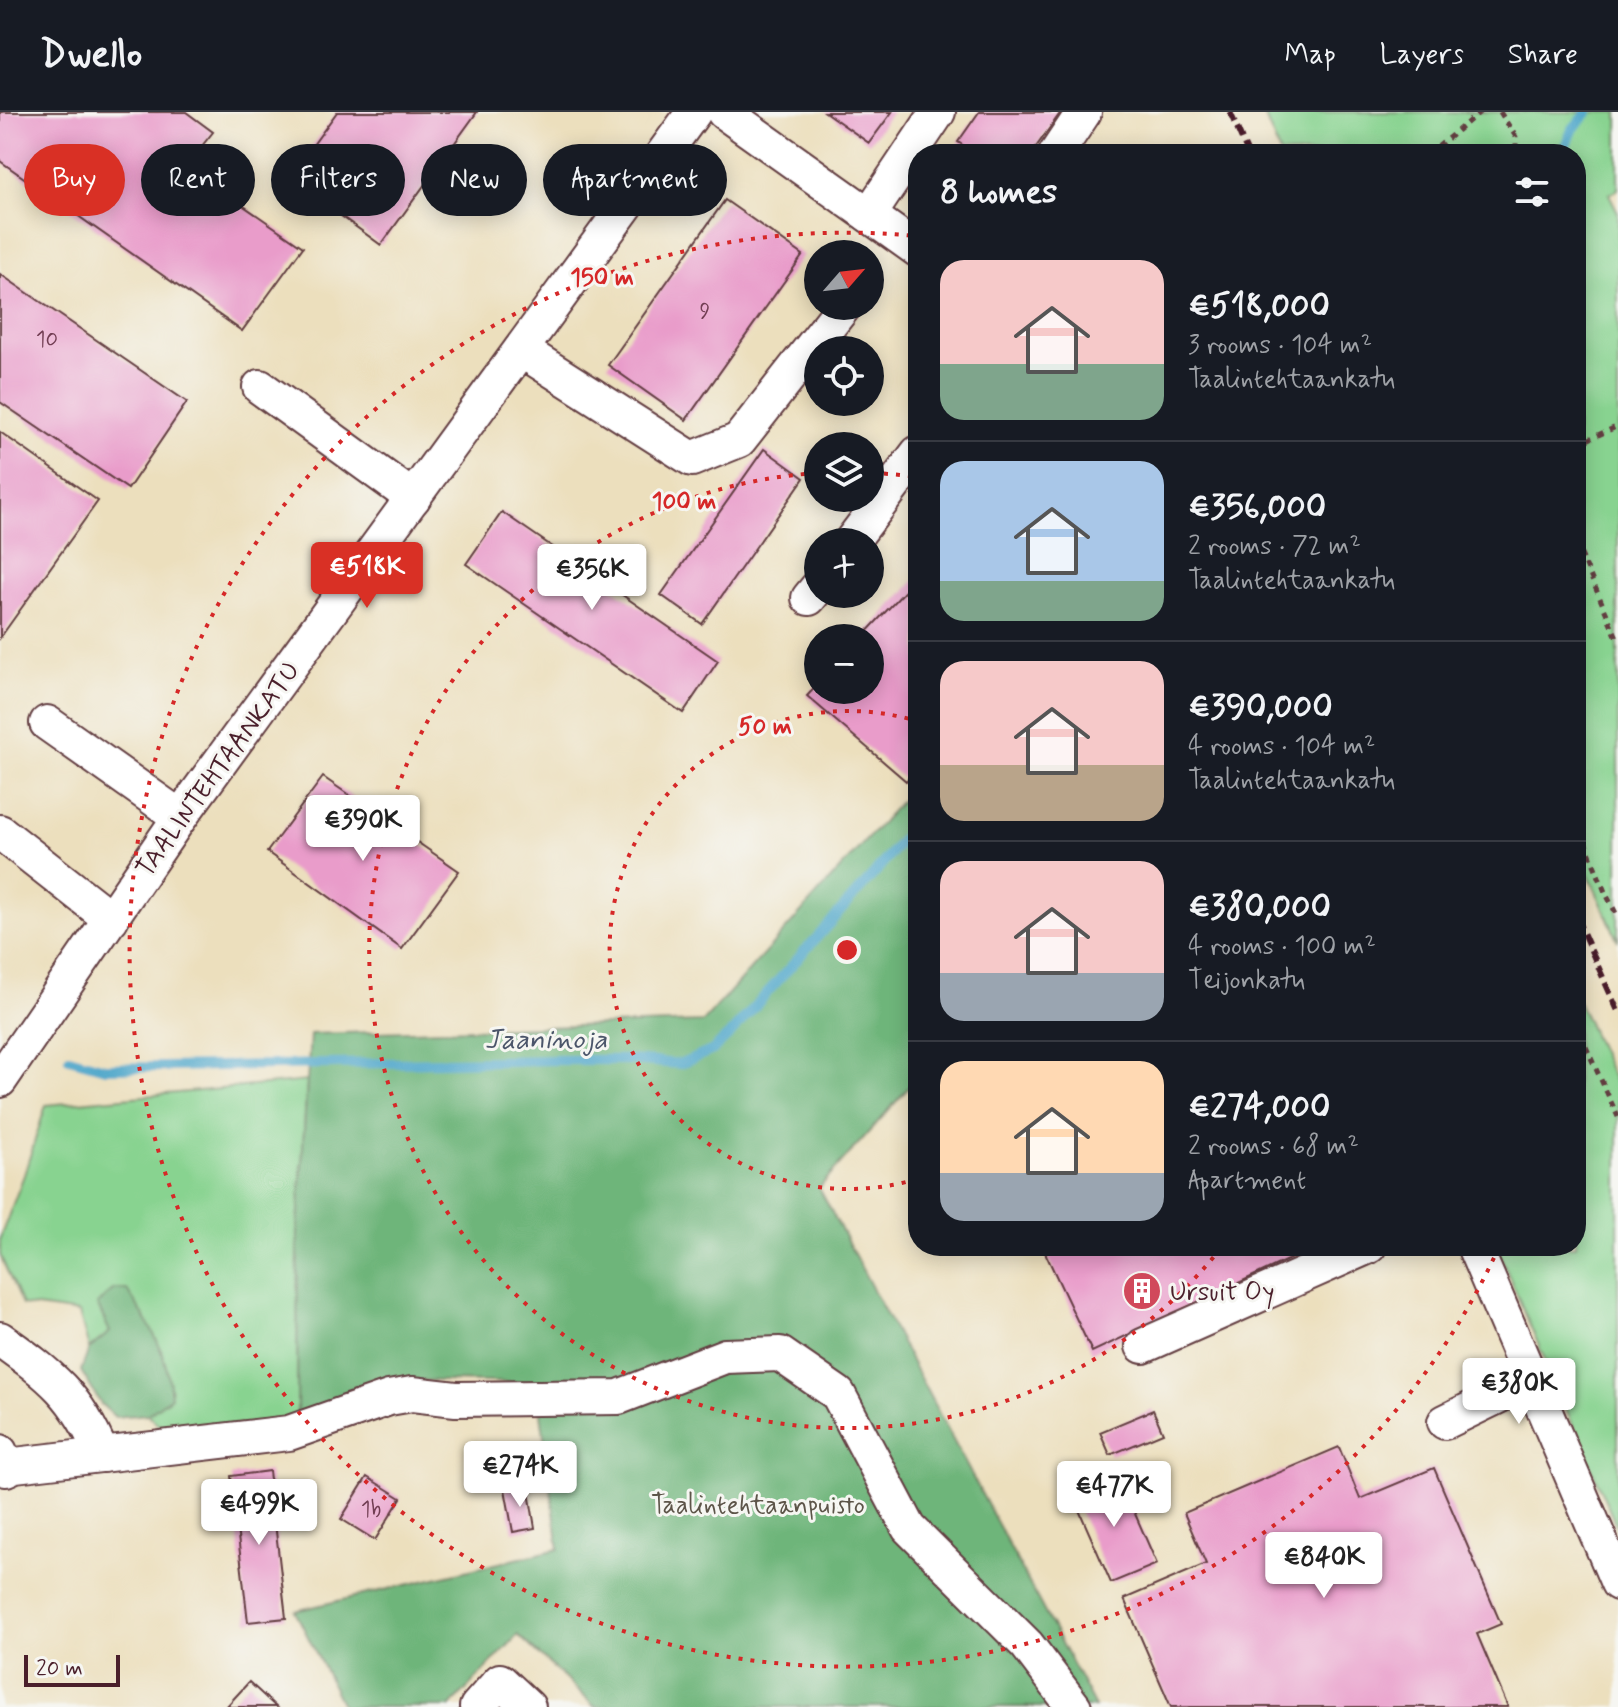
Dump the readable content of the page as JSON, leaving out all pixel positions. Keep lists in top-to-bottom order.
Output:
{
  "streets": {
    "street": ["TAALINTEHTAANKATU"]
  },
  "water": ["Jaaninoja"],
  "parks": ["Taalintehtaanpuisto"],
  "places": {
    "building": ["Ursuit Oy"]
  },
  "house_numbers": ["9", "10", "1b"],
  "scale_bar": "20 m",
  "north": "top right",
  "page": {
    "header": "Dwello",
    "nav": ["Map", "Layers", "Share"],
    "chip": [
      "Buy",
      "Rent",
      "Filters",
      "New",
      "Apartment"
    ],
    "heading": "8 homes",
    "map_buttons": ["+", "−"],
    "list": [
      {
        "name": "€518,000",
        "note": "3 rooms · 104 m² · Taalintehtaankatu"
      },
      {
        "name": "€356,000",
        "note": "2 rooms · 72 m² · Taalintehtaankatu"
      },
      {
        "name": "€390,000",
        "note": "4 rooms · 104 m² · Taalintehtaankatu"
      },
      {
        "name": "€380,000",
        "note": "4 rooms · 100 m² · Teijonkatu"
      },
      {
        "name": "€274,000",
        "note": "2 rooms · 68 m² · Apartment"
      }
    ],
    "price": [
      "€518K",
      "€356K",
      "€390K",
      "€380K",
      "€274K",
      "€477K",
      "€499K",
      "€840K"
    ],
    "scale": "20 m"
  },
  "rings": ["150 m", "100 m", "50 m"]
}
